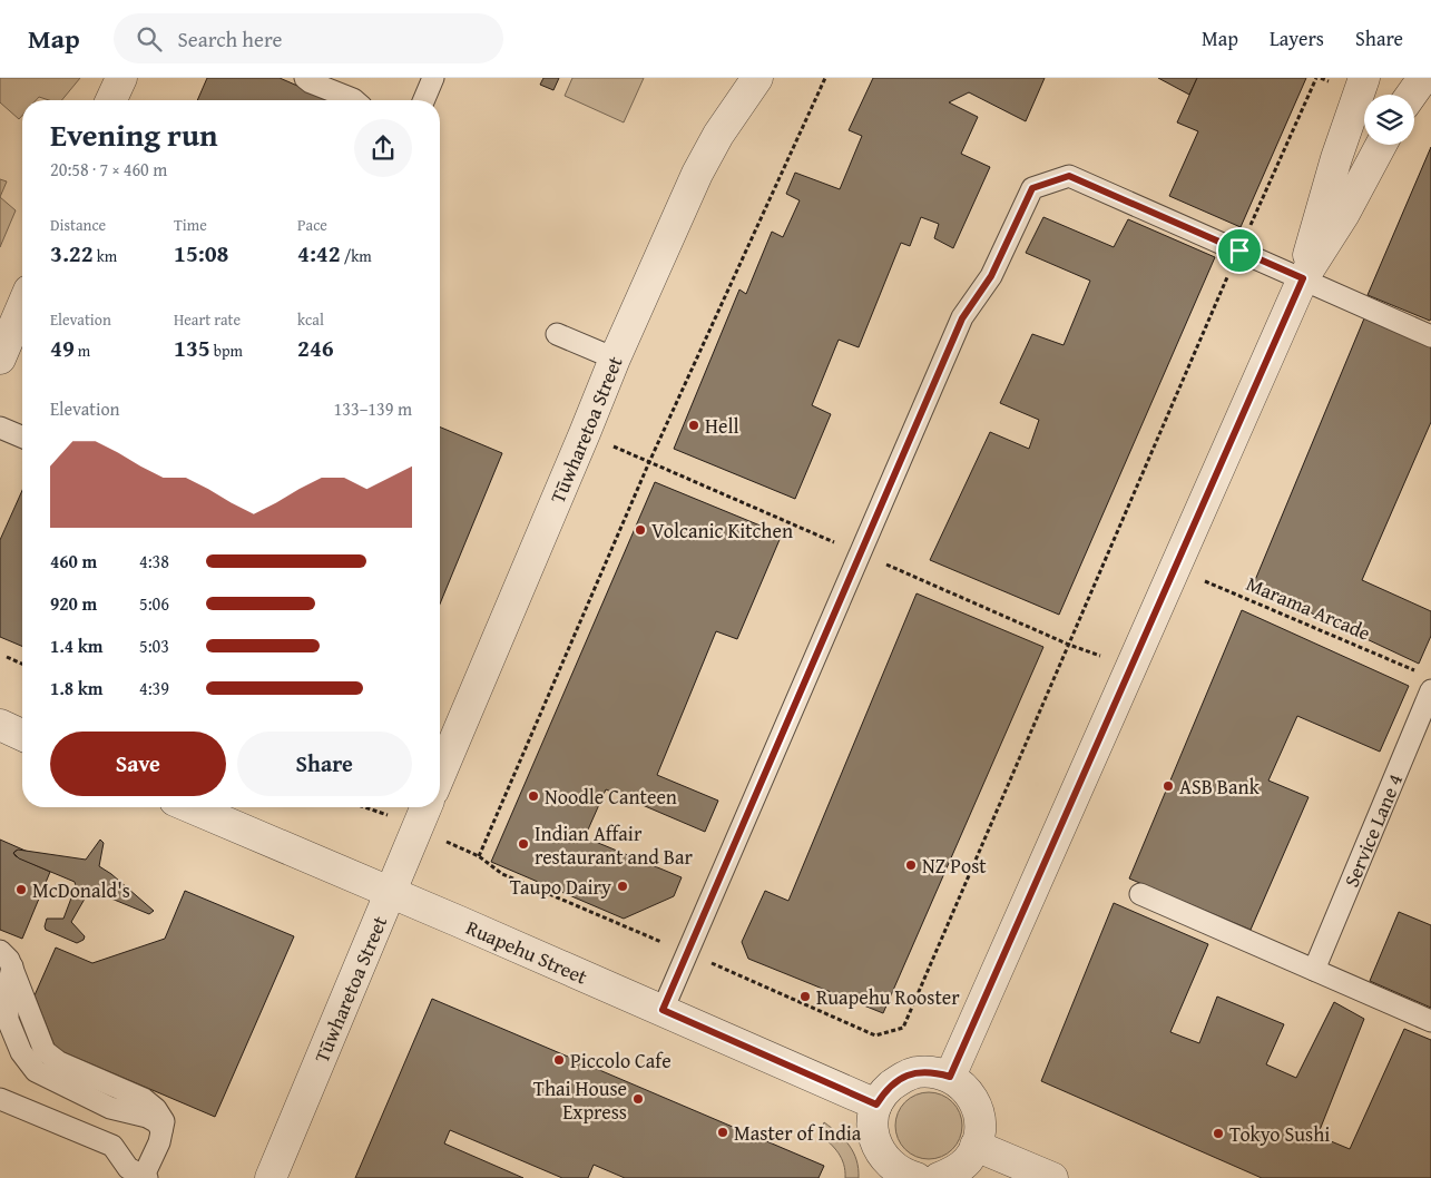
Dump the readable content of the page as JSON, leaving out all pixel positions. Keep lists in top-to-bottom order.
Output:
{
  "streets": {
    "street": ["Tūwharetoa Street", "Ruapehu Street"],
    "lane": ["Service Lane 4"],
    "path": ["Marama Arcade"]
  },
  "crossings": [
    ["Tūwharetoa Street", "Ruapehu Street"],
    ["Marama Arcade", "Service Lane 4"]
  ],
  "places": [
    "Hell",
    "Volcanic Kitchen",
    "ASB Bank",
    "Noodle Canteen",
    "Indian Affair restaurant and Bar",
    "NZ Post",
    "Taupo Dairy",
    "McDonald's",
    "Ruapehu Rooster",
    "Piccolo Cafe",
    "Thai House Express",
    "Master of India",
    "Tokyo Sushi"
  ],
  "page": {
    "header": "Map",
    "search": "Search here",
    "nav": ["Map", "Layers", "Share"],
    "heading": ["Evening run", "20:58 · 7 × 460 m"],
    "stats": [
      ["Distance", "3.22 km"],
      ["Time", "15:08"],
      ["Pace", "4:42 /km"],
      ["Elevation", "49 m"],
      ["Heart rate", "135 bpm"],
      ["kcal", "246"]
    ],
    "chart": ["Elevation", "133–139 m"],
    "list": [
      {
        "name": "460 m",
        "note": "4:38"
      },
      {
        "name": "920 m",
        "note": "5:06"
      },
      {
        "name": "1.4 km",
        "note": "5:03"
      },
      {
        "name": "1.8 km",
        "note": "4:39"
      }
    ],
    "buttons": ["Save", "Share"]
  }
}
